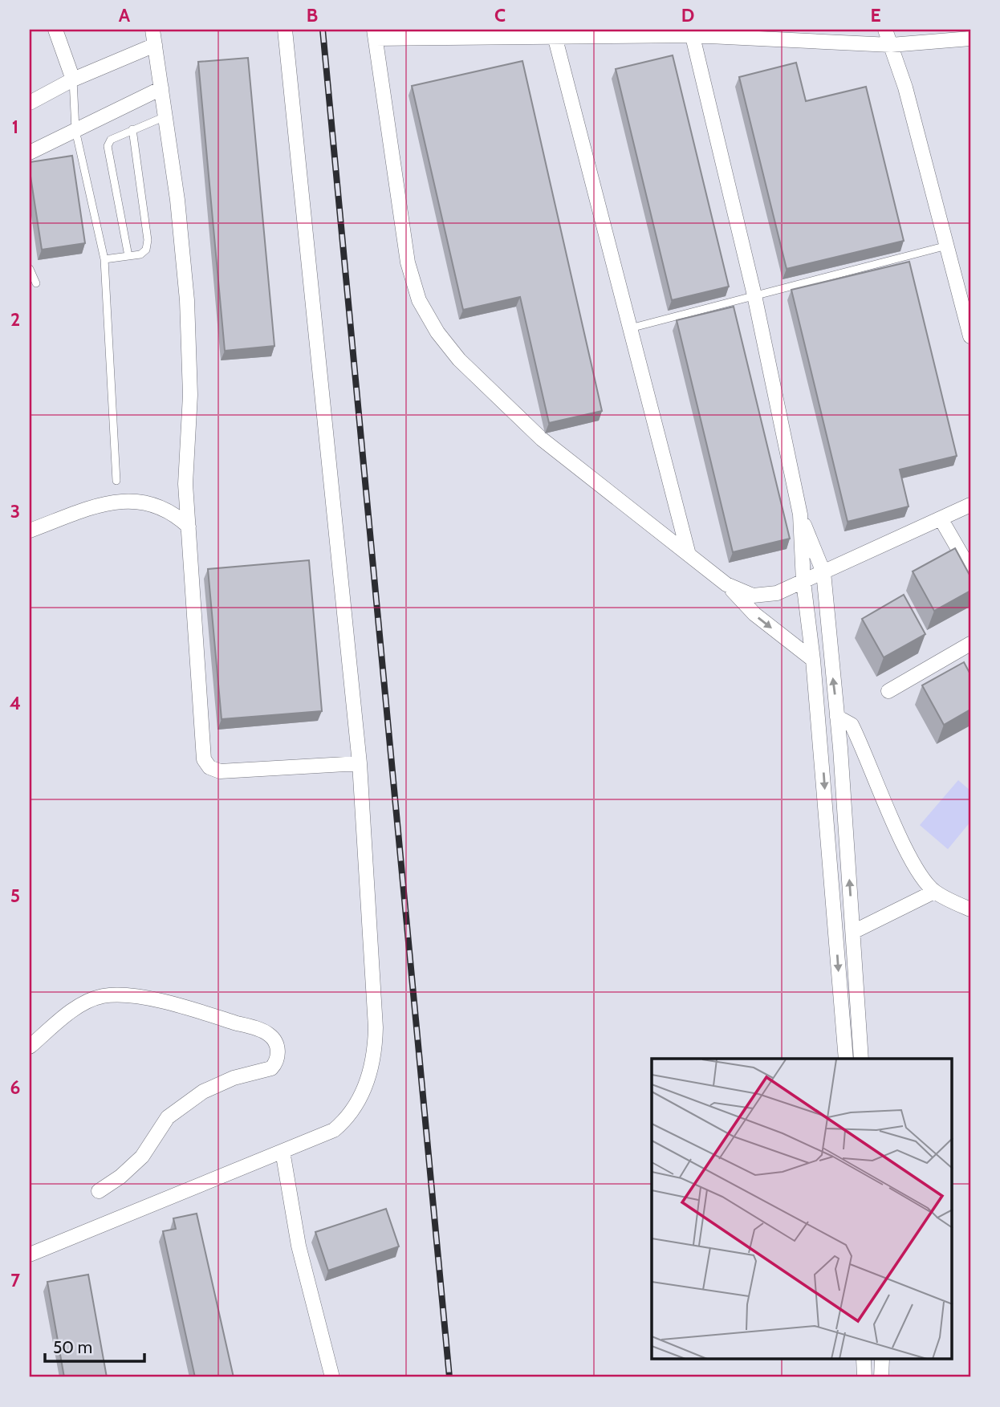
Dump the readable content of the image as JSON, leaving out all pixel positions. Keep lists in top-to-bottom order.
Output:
{
  "scale_bar": "50 m",
  "grid": {
    "columns": [
      "A",
      "B",
      "C",
      "D",
      "E"
    ],
    "rows": [
      "1",
      "2",
      "3",
      "4",
      "5",
      "6",
      "7"
    ]
  }
}
